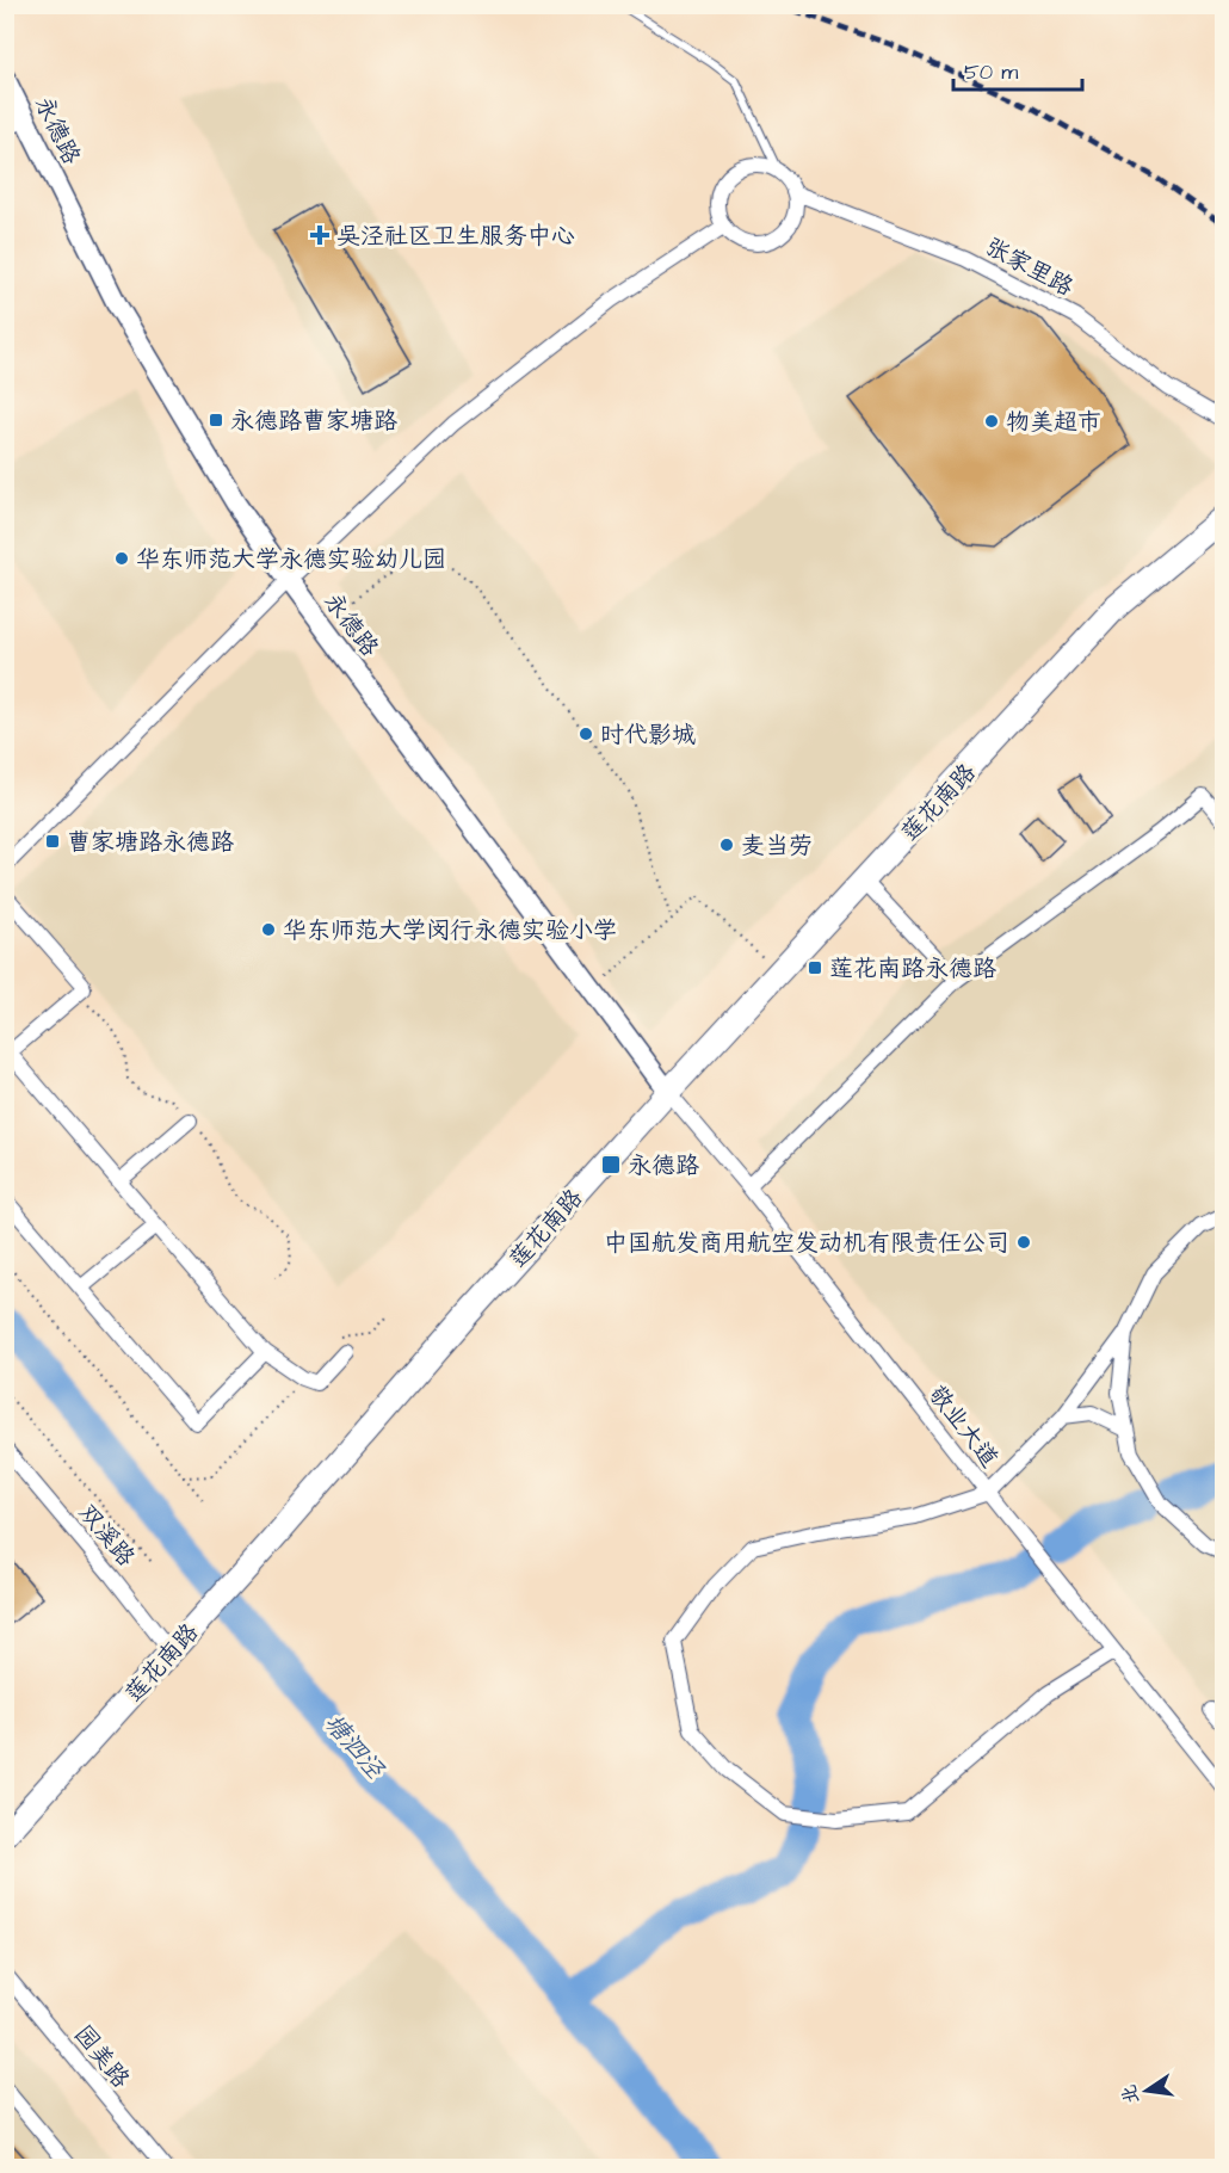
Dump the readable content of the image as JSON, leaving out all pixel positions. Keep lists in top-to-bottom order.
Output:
{
  "streets": {
    "main road": ["莲花南路"],
    "street": [
      "永德路",
      "张家里路",
      "敬业大道",
      "双溪路",
      "园美路"
    ]
  },
  "crossings": [
    ["永德路", "莲花南路"],
    ["永德路", "敬业大道"],
    ["莲花南路", "敬业大道"],
    ["莲花南路", "双溪路"]
  ],
  "water": ["塘泗泾"],
  "places": {
    "health": ["吴泾社区卫生服务中心"],
    "transit": [
      "永德路曹家塘路",
      "曹家塘路永德路",
      "莲花南路永德路",
      "永德路"
    ],
    "other": [
      "物美超市",
      "华东师范大学永德实验幼儿园",
      "时代影城",
      "麦当劳",
      "华东师范大学闵行永德实验小学",
      "中国航发商用航空发动机有限责任公司"
    ]
  },
  "scale_bar": "50 m",
  "north": "left"
}
